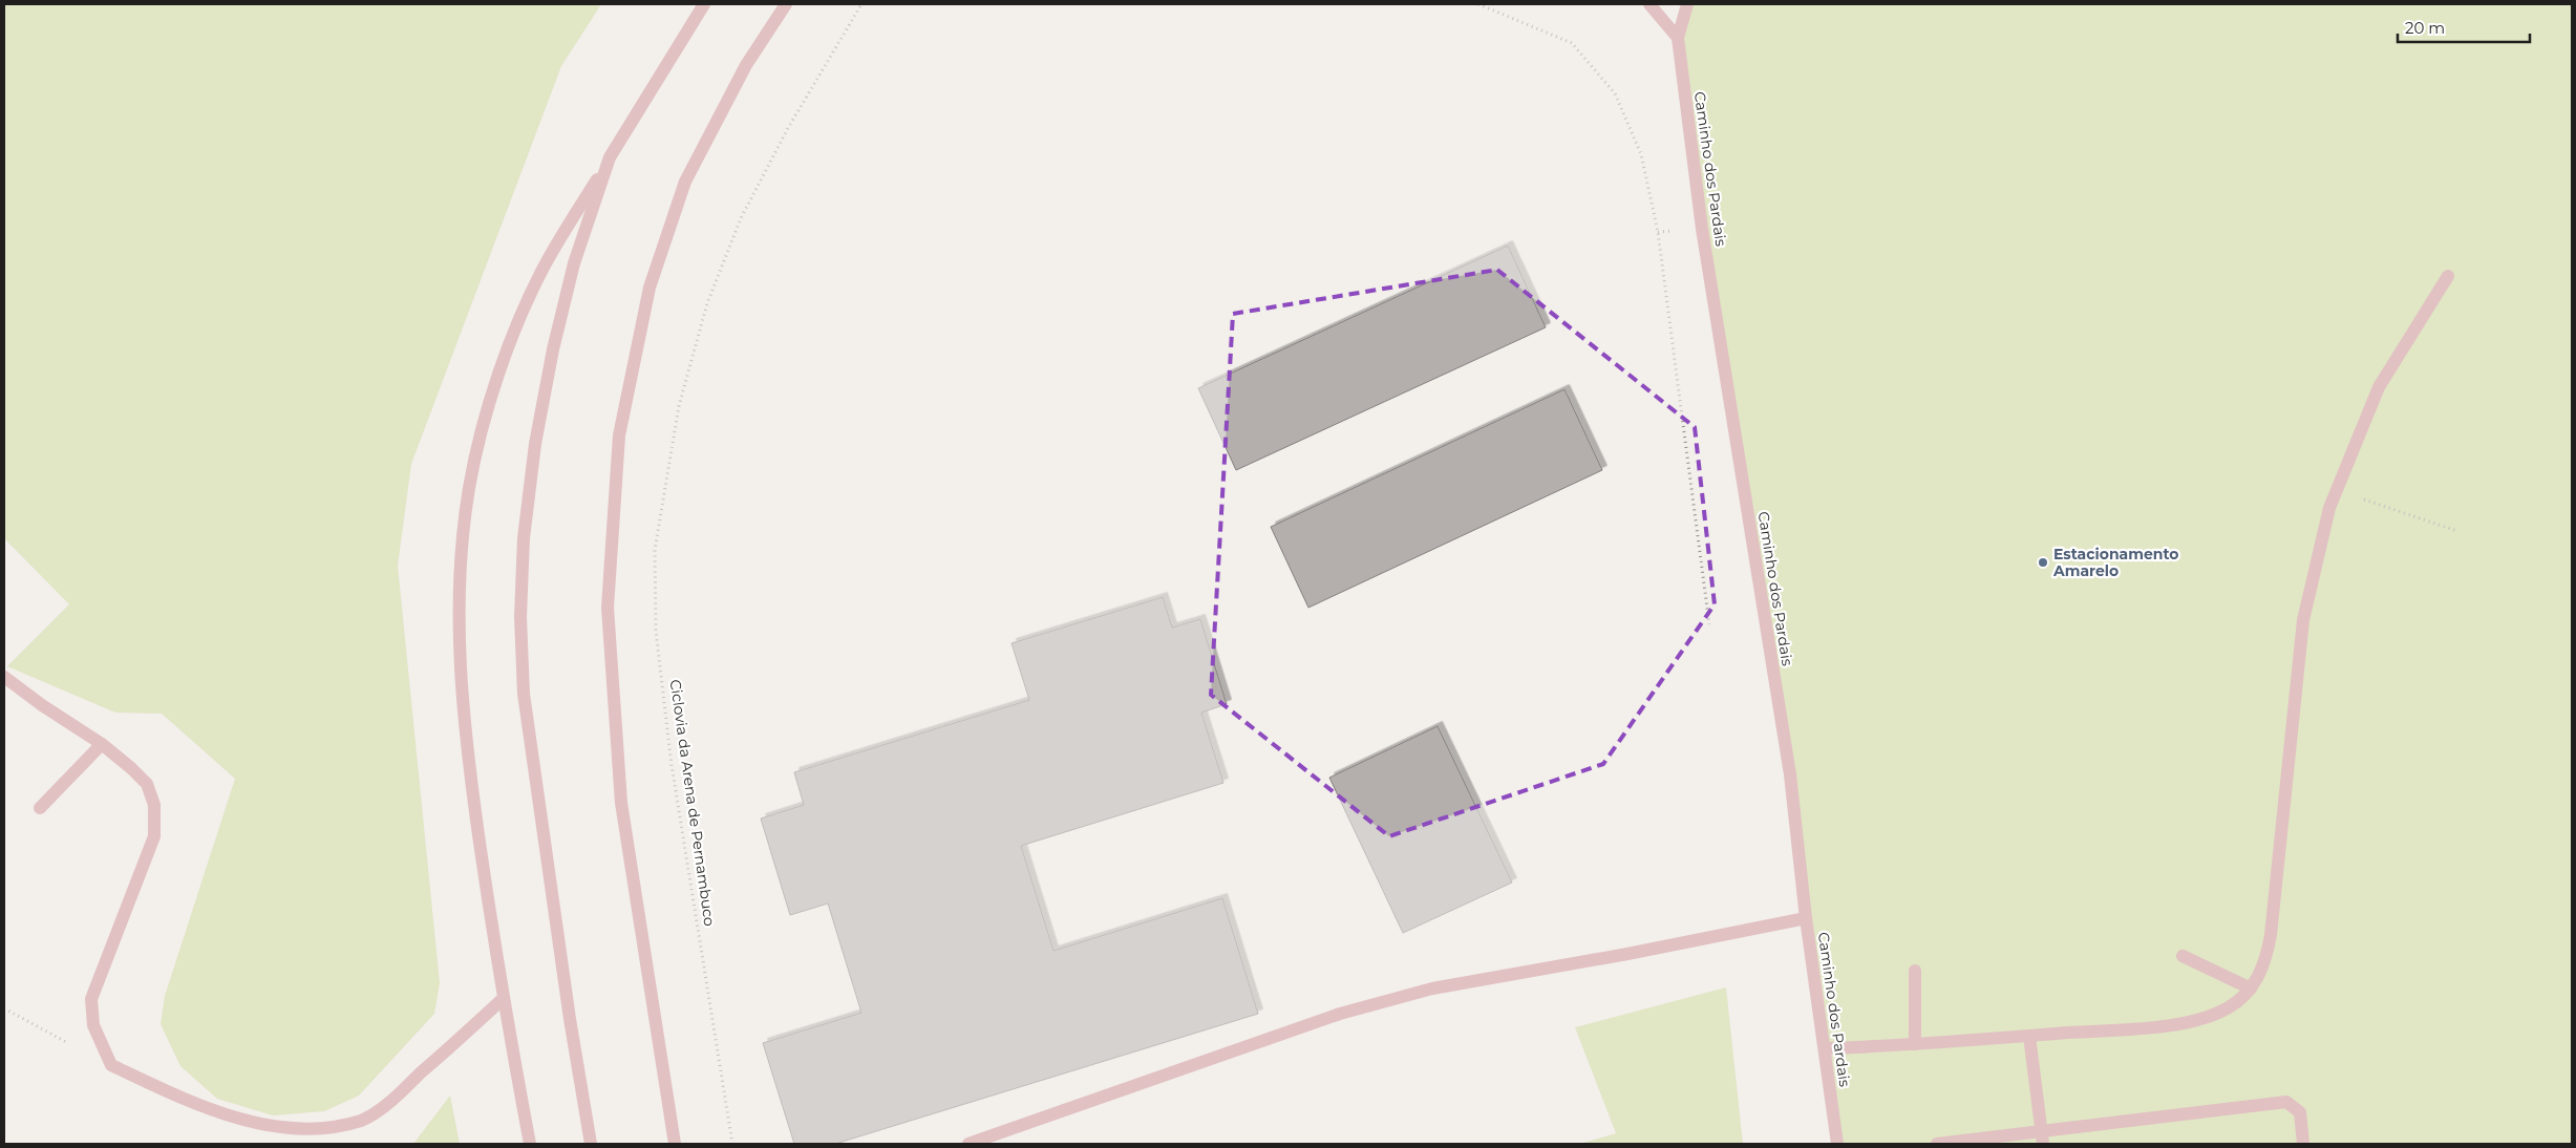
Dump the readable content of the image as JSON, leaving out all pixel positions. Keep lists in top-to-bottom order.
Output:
{
  "streets": {
    "street": ["Caminho dos Pardais"],
    "path": ["Ciclovia da Arena de Pernambuco"]
  },
  "places": ["Estacionamento Amarelo"],
  "scale_bar": "20 m"
}
